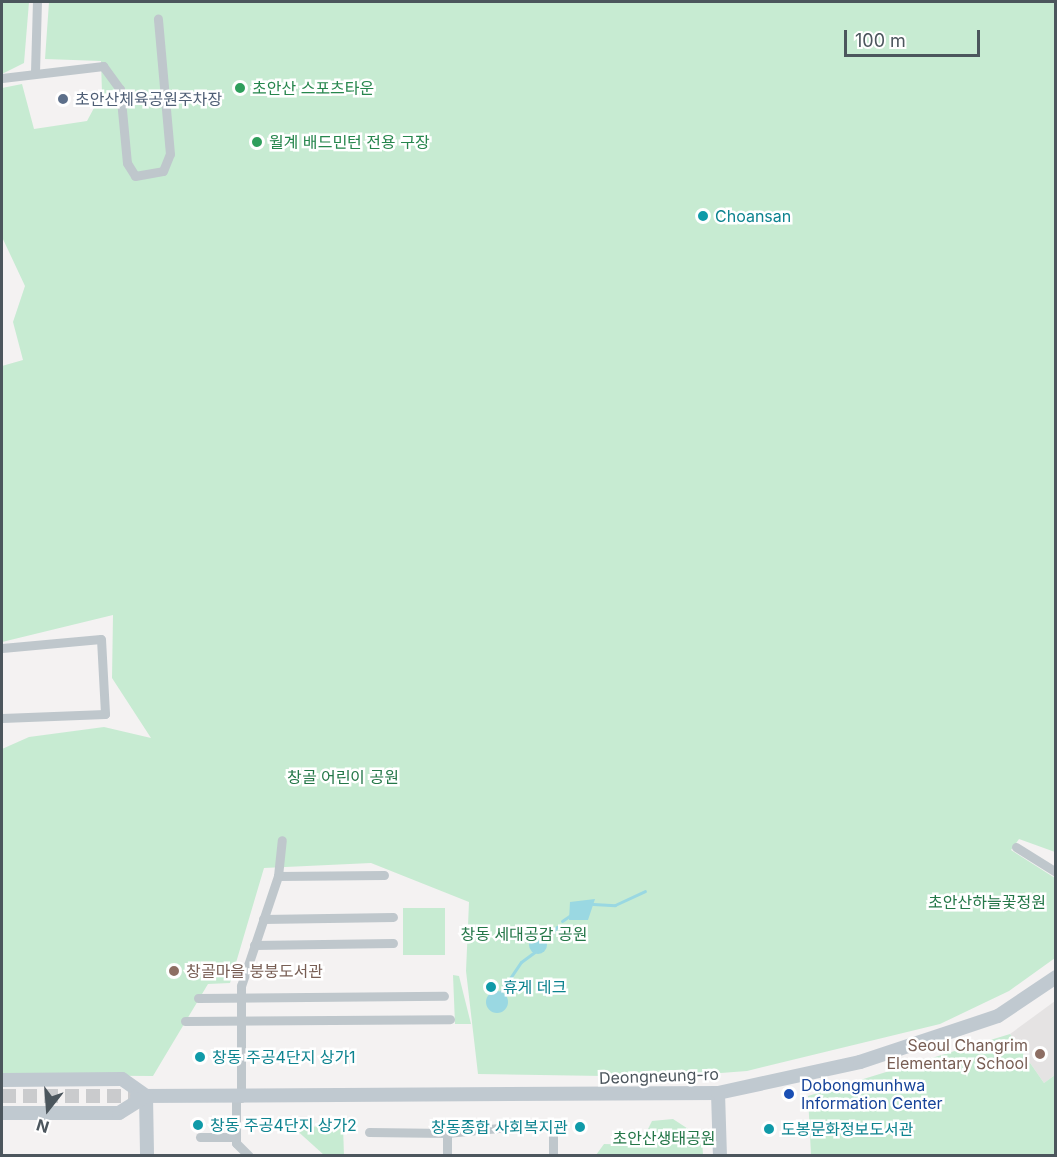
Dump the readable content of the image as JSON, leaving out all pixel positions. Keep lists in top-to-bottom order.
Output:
{
  "streets": {
    "main road": ["Deongneung-ro"]
  },
  "parks": [
    "창골 어린이 공원",
    "초안산하늘꽃정원",
    "창동 세대공감 공원",
    "초안산생태공원"
  ],
  "places": [
    "초안산 스포츠타운",
    "초안산체육공원주차장",
    "월계 배드민턴 전용 구장",
    "Choansan",
    "창골마을 붕붕도서관",
    "휴게 데크",
    "Seoul Changrim Elementary School",
    "창동 주공4단지 상가1",
    "Dobongmunhwa Information Center",
    "창동 주공4단지 상가2",
    "창동종합 사회복지관",
    "도봉문화정보도서관"
  ],
  "scale_bar": "100 m",
  "north": "bottom"
}
